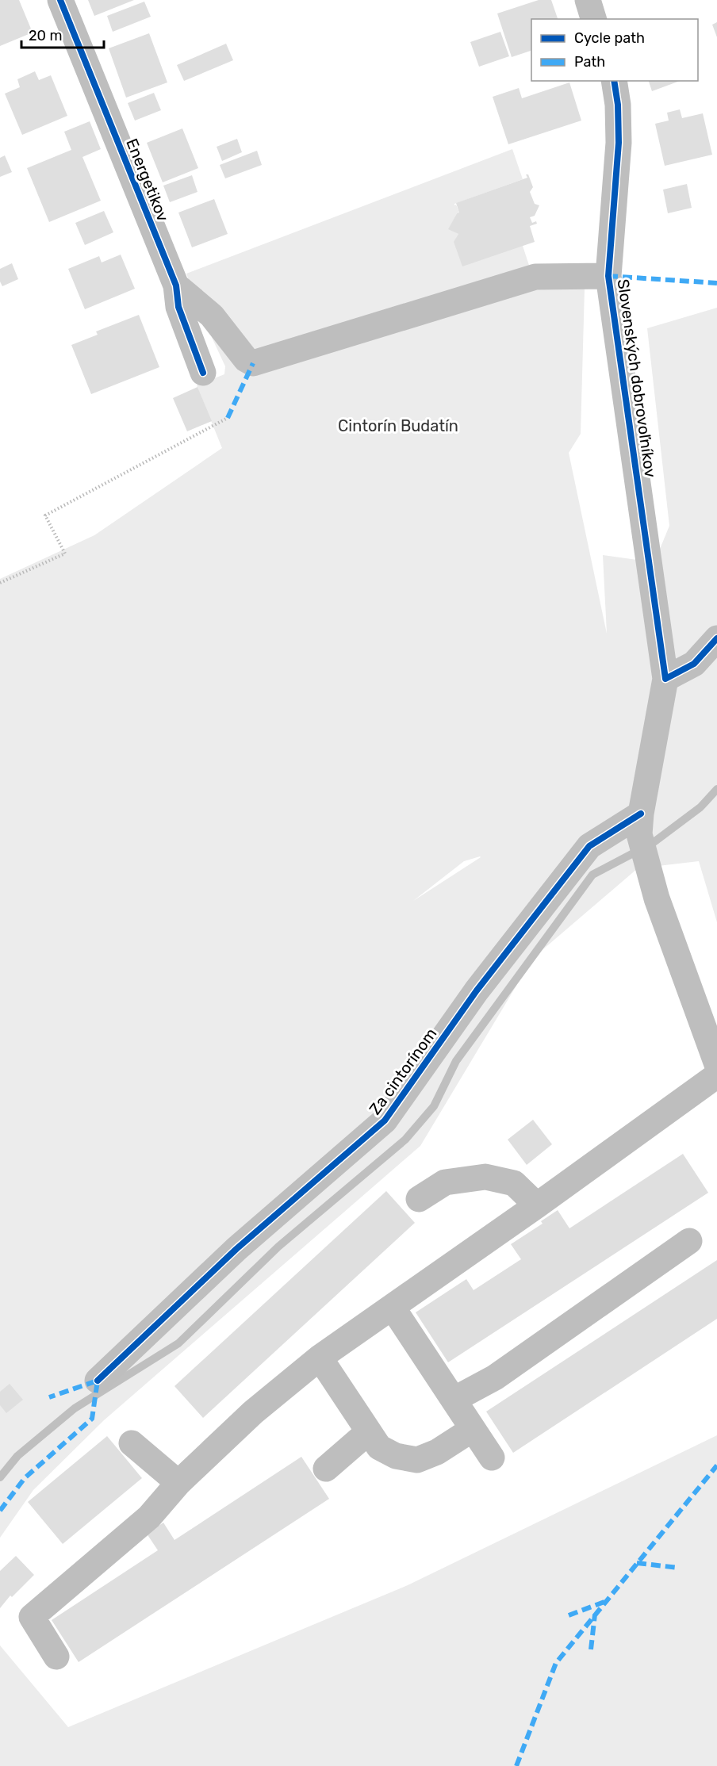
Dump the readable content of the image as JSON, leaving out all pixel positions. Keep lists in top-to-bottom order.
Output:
{
  "streets": {
    "street": ["Energetikov", "Slovenských dobrovoľníkov", "Za cintorínom"]
  },
  "crossings": [
    ["Slovenských dobrovoľníkov", "Za cintorínom"]
  ],
  "parks": ["Cintorín Budatín"],
  "legend": ["Cycle path", "Path"],
  "scale_bar": "20 m"
}
